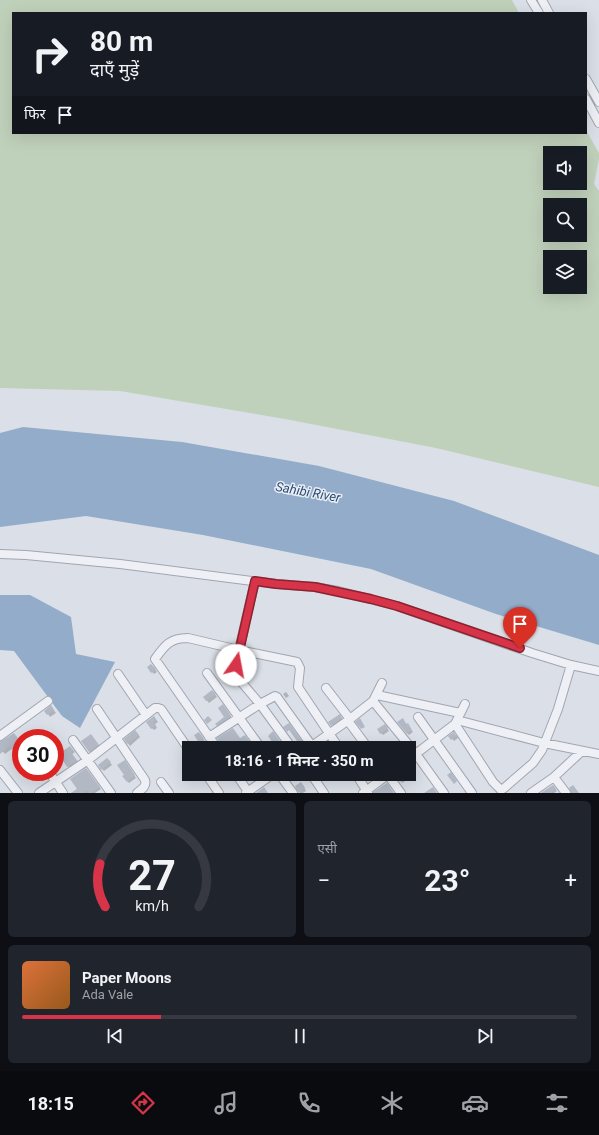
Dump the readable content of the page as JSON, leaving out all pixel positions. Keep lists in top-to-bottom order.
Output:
{
  "water": ["Sahibi River"],
  "page": {
    "turn": ["80 m", "दाएँ मुड़ें"],
    "then": "फिर",
    "limit": "30",
    "trip": "18:16 · 1 मिनट · 350 m",
    "tile": "एसी",
    "heat": ["−", "23°", "+"],
    "song": ["Paper Moons", "Ada Vale"],
    "tabs": "18:15",
    "gauge": ["27", "km/h"]
  }
}
